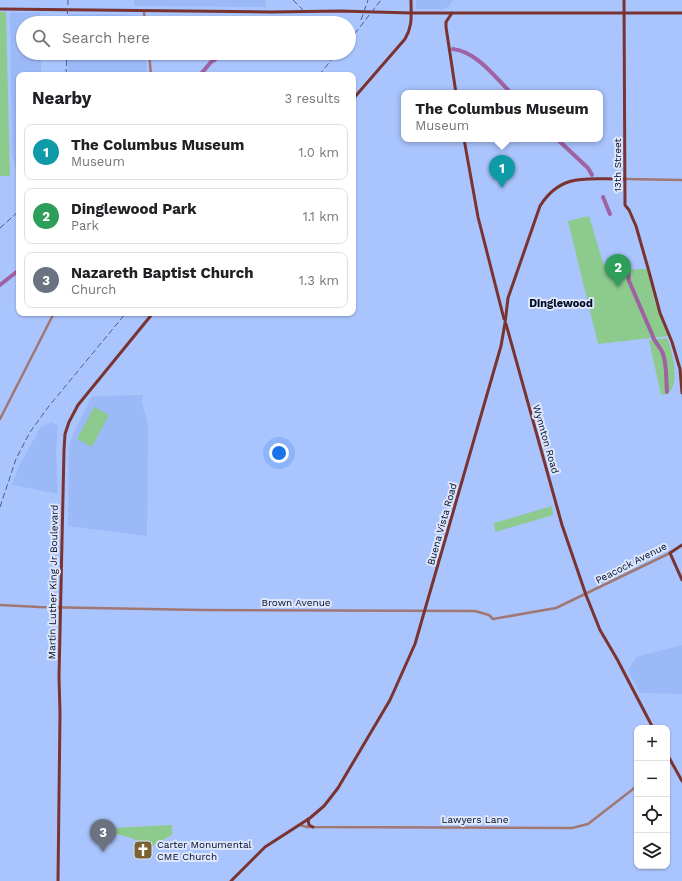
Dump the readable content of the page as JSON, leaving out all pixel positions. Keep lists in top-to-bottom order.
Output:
{
  "streets": {
    "main road": [
      "13th Street",
      "Wynnton Road",
      "Buena Vista Road",
      "Peacock Avenue",
      "Martin Luther King Jr Boulevard"
    ],
    "street": ["Brown Avenue", "Lawyers Lane"]
  },
  "crossings": [
    ["13th Street", "Buena Vista Road"],
    ["Wynnton Road", "Buena Vista Road"],
    ["Wynnton Road", "Peacock Avenue"],
    ["Wynnton Road", "Brown Avenue"],
    ["Buena Vista Road", "Brown Avenue"],
    ["Buena Vista Road", "Lawyers Lane"],
    ["Peacock Avenue", "Brown Avenue"],
    ["Martin Luther King Jr Boulevard", "Brown Avenue"]
  ],
  "districts": ["Dinglewood"],
  "places": {
    "church": ["Carter Monumental CME Church"]
  },
  "page": {
    "search": "Search here",
    "heading": ["Nearby", "3 results"],
    "popup": ["The Columbus Museum", "Museum"],
    "list": [
      {
        "mark": "1",
        "name": "The Columbus Museum",
        "note": "Museum",
        "value": "1.0 km"
      },
      {
        "mark": "2",
        "name": "Dinglewood Park",
        "note": "Park",
        "value": "1.1 km"
      },
      {
        "mark": "3",
        "name": "Nazareth Baptist Church",
        "note": "Church",
        "value": "1.3 km"
      }
    ],
    "pins": ["1", "2", "3"],
    "map_buttons": ["+", "−"]
  }
}
